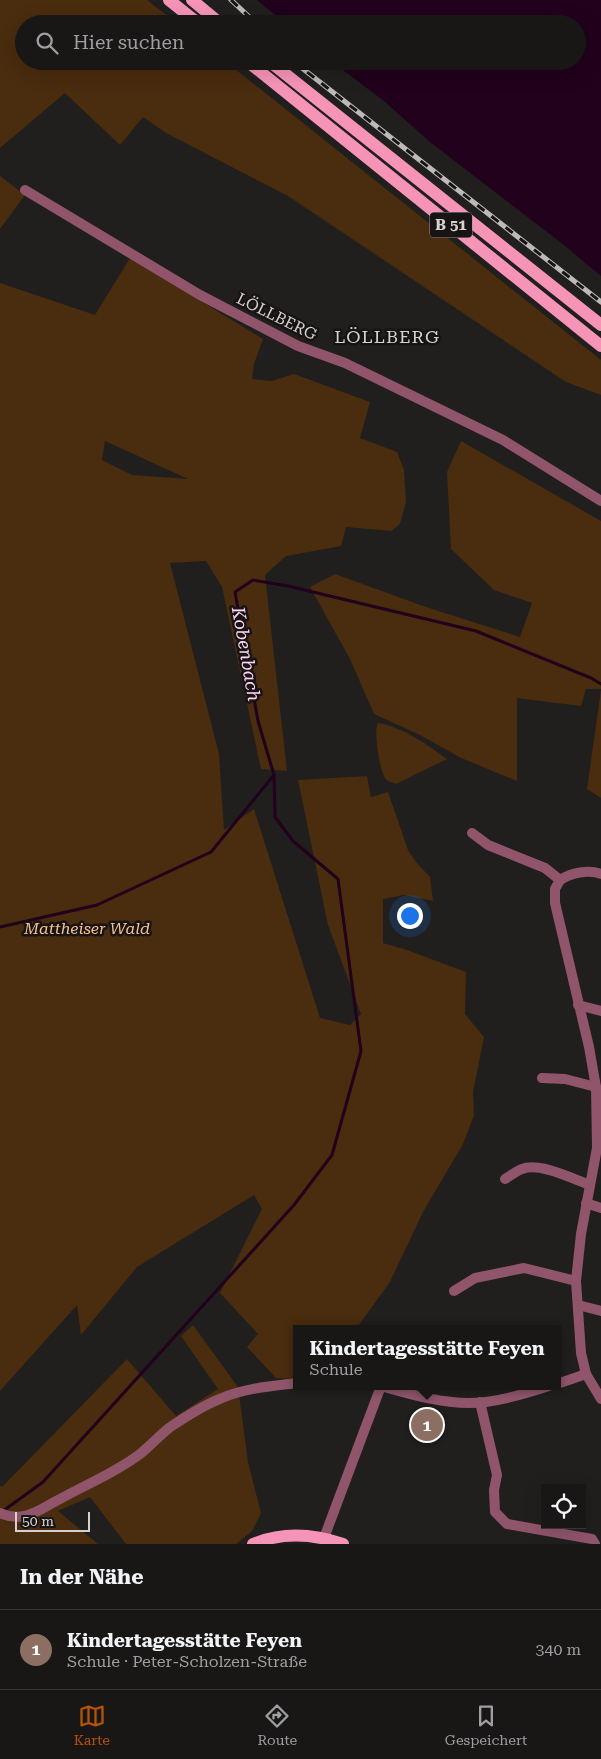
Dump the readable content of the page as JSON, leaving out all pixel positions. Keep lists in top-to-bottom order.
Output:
{
  "streets": {
    "main road": ["B 51"],
    "street": ["LÖLLBERG"]
  },
  "districts": ["LÖLLBERG"],
  "water": ["Kobenbach"],
  "parks": ["Mattheiser Wald"],
  "scale_bar": "50 m",
  "page": {
    "search": "Hier suchen",
    "popup": ["Kindertagesstätte Feyen", "Schule"],
    "pins": "1",
    "scale": "50 m",
    "heading": "In der Nähe",
    "list": [
      {
        "mark": "1",
        "name": "Kindertagesstätte Feyen",
        "note": "Schule · Peter-Scholzen-Straße",
        "value": "340 m"
      }
    ],
    "nav": ["Karte", "Route", "Gespeichert"]
  }
}
